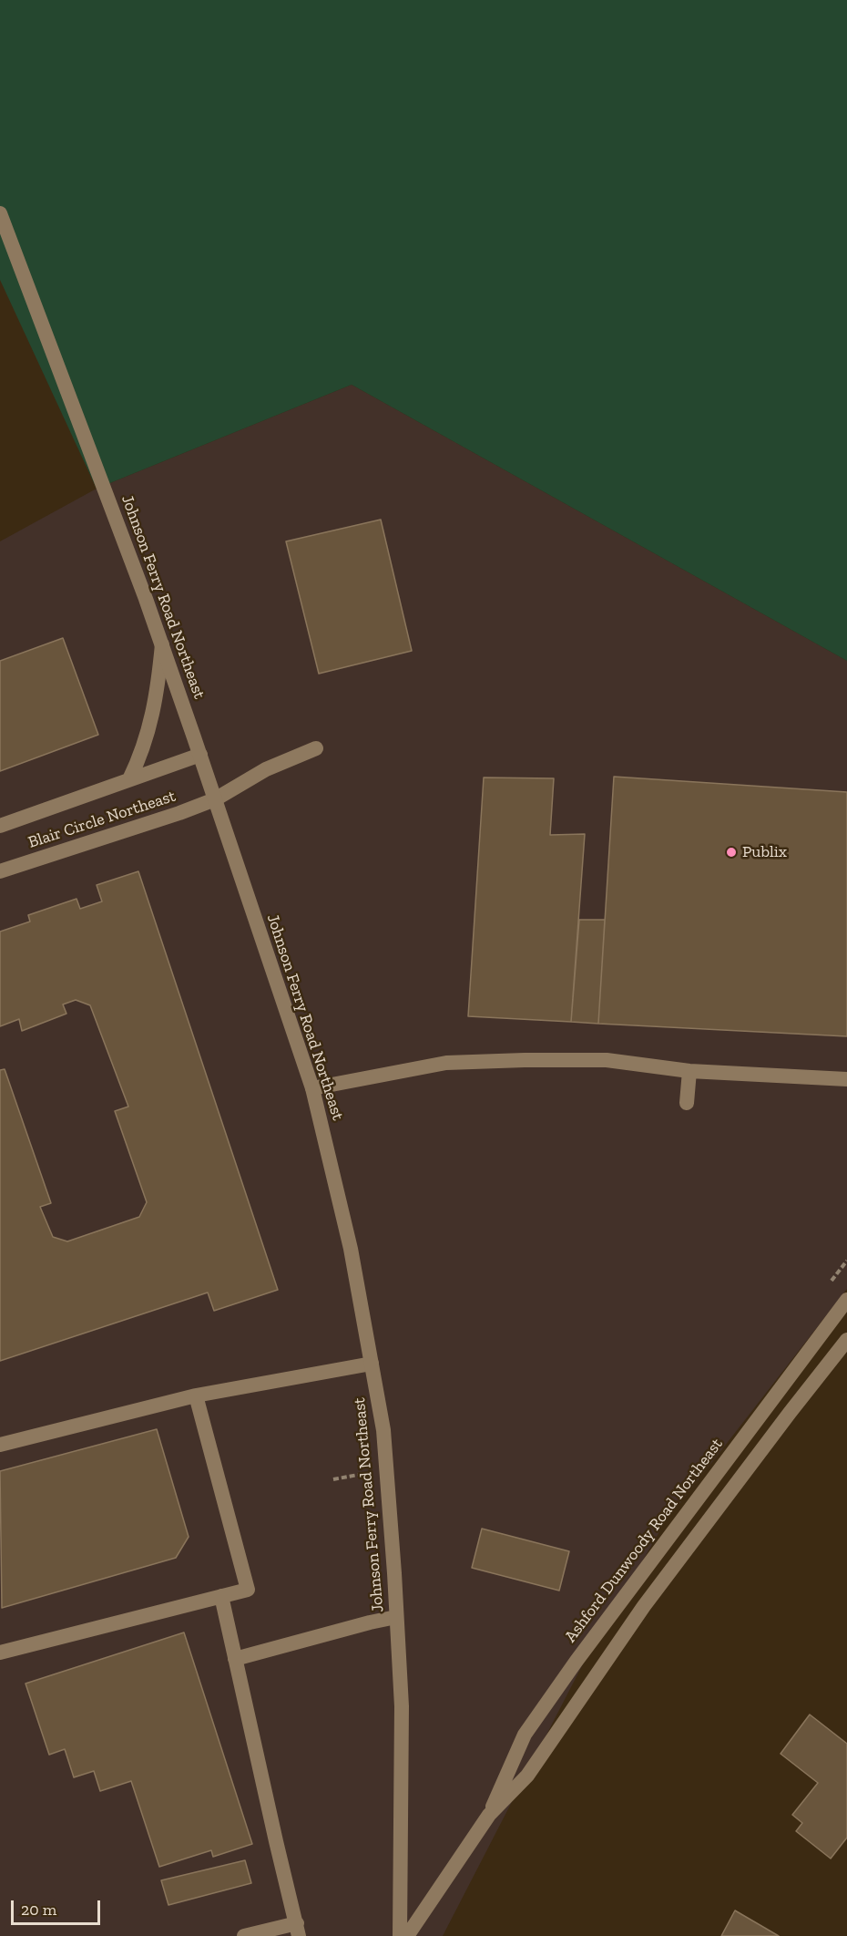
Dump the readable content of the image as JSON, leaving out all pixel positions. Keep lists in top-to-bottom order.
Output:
{
  "streets": {
    "main road": ["Johnson Ferry Road Northeast", "Blair Circle Northeast", "Ashford Dunwoody Road Northeast"]
  },
  "crossings": [
    ["Johnson Ferry Road Northeast", "Blair Circle Northeast"]
  ],
  "places": ["Publix"],
  "scale_bar": "20 m"
}
